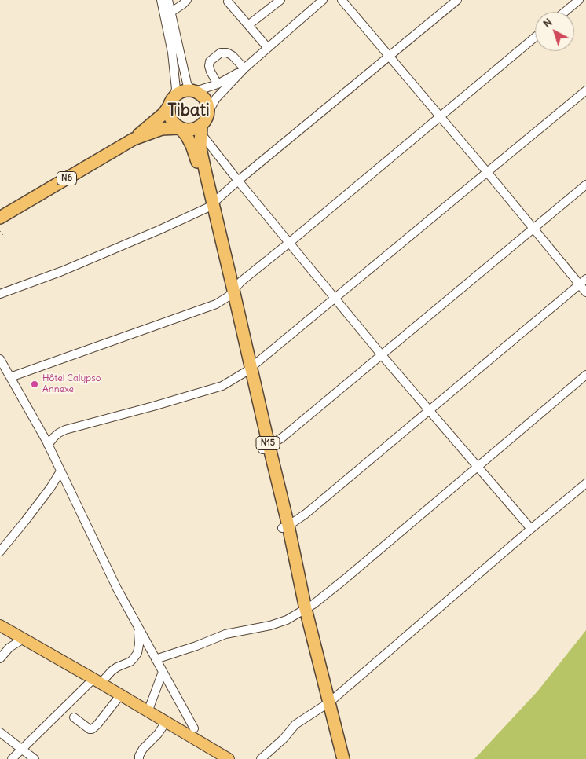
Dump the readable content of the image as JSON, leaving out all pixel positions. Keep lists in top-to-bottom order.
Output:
{
  "streets": {
    "highway": ["N6", "N15"]
  },
  "crossings": [
    ["N6", "N15"]
  ],
  "districts": ["Tibati"],
  "places": ["Hôtel Calypso Annexe"],
  "north": "top left"
}
